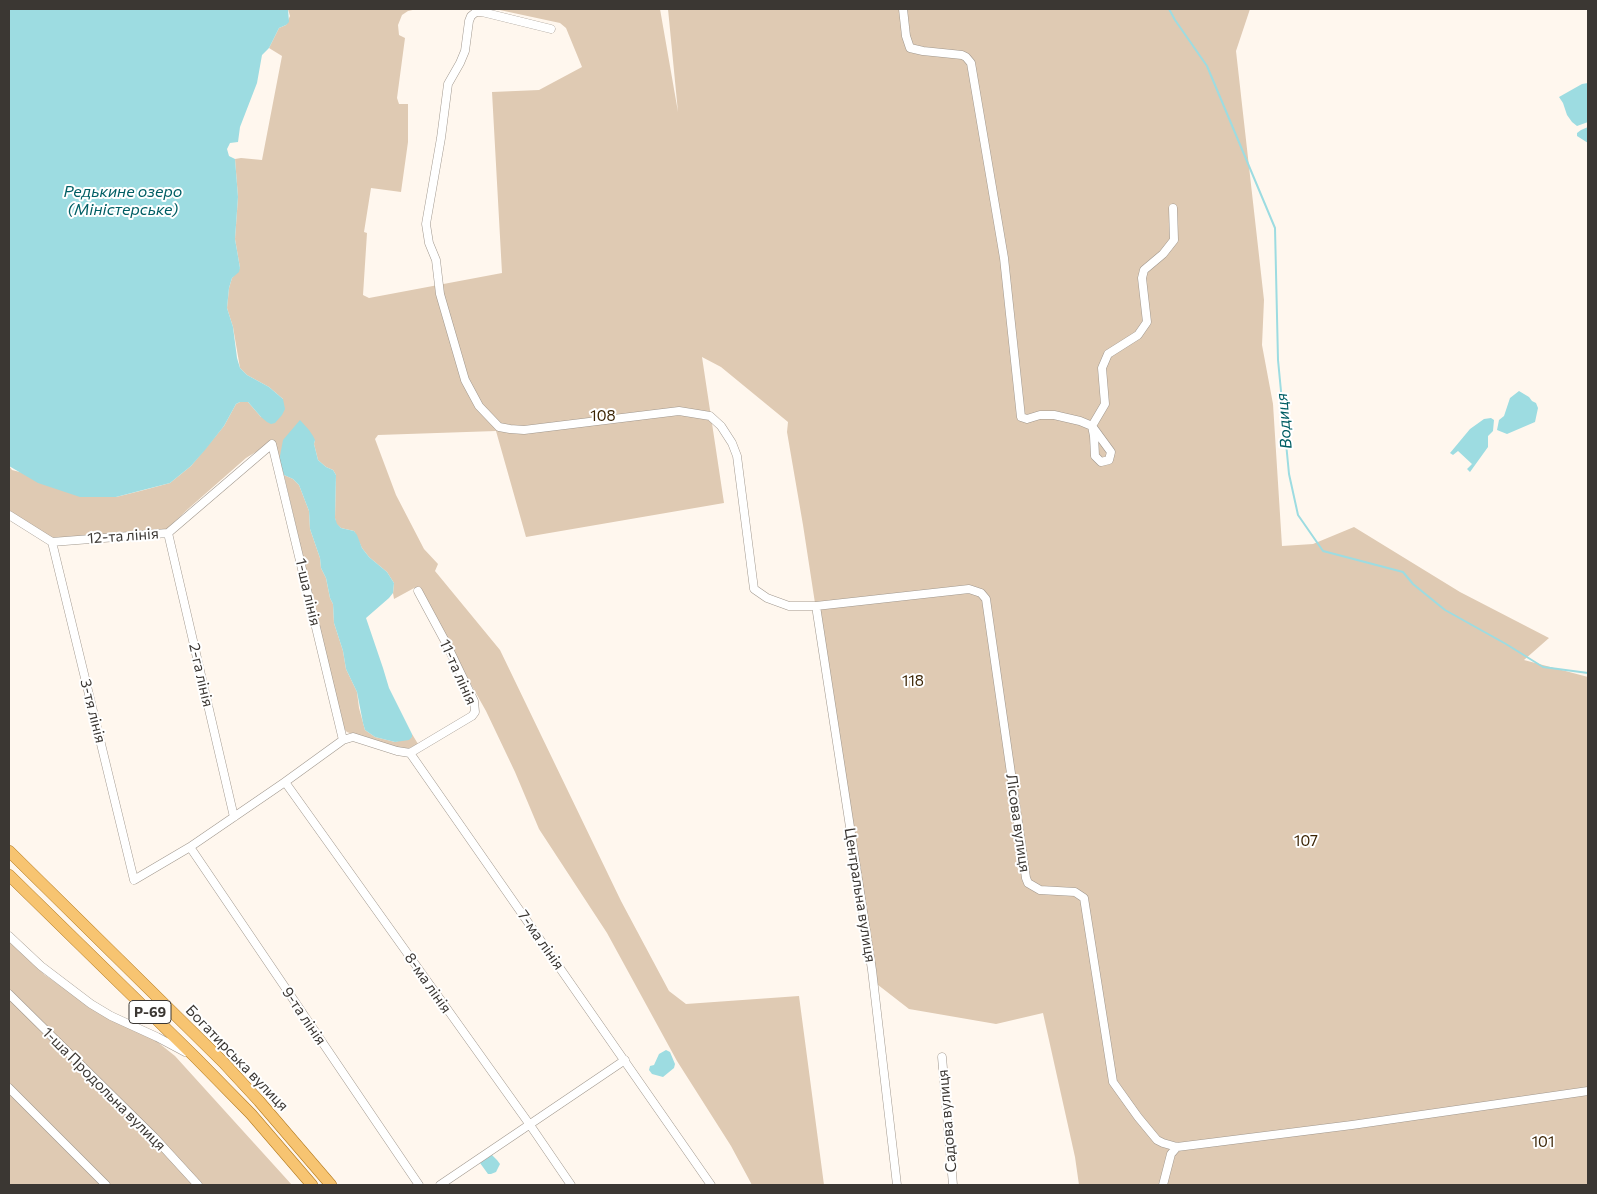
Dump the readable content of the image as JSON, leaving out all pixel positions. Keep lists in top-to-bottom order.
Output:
{
  "streets": {
    "main road": ["Р-69", "Богатирська вулиця"],
    "street": [
      "12-та лінія",
      "1-ша лінія",
      "11-та лінія",
      "2-га лінія",
      "3-тя лінія",
      "Лісова вулиця",
      "Центральна вулиця",
      "7-ма лінія",
      "8-ма лінія",
      "9-та лінія",
      "1-ша Продольна вулиця",
      "Садова вулиця"
    ]
  },
  "crossings": [
    ["12-та лінія", "1-ша лінія"],
    ["12-та лінія", "2-га лінія"],
    ["12-та лінія", "3-тя лінія"],
    ["11-та лінія", "7-ма лінія"],
    ["3-тя лінія", "9-та лінія"],
    ["Лісова вулиця", "Центральна вулиця"]
  ],
  "water": ["Редькине озеро (Міністерське)", "Водиця"],
  "parks": [
    "108",
    "118",
    "107",
    "101"
  ]
}
